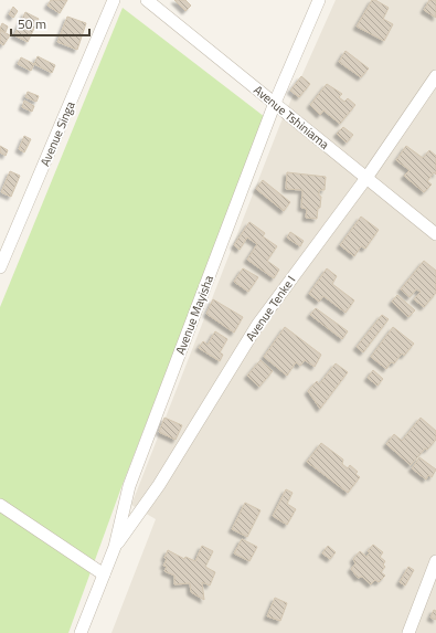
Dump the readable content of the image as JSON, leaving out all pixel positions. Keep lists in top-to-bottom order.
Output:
{
  "streets": {
    "street": [
      "Avenue Tshiniama",
      "Avenue Singa",
      "Avenue Tenke I",
      "Avenue Mayisha"
    ]
  },
  "crossings": [
    ["Avenue Tshiniama", "Avenue Tenke I"],
    ["Avenue Tshiniama", "Avenue Mayisha"],
    ["Avenue Tenke I", "Avenue Mayisha"]
  ],
  "scale_bar": "50 m"
}
